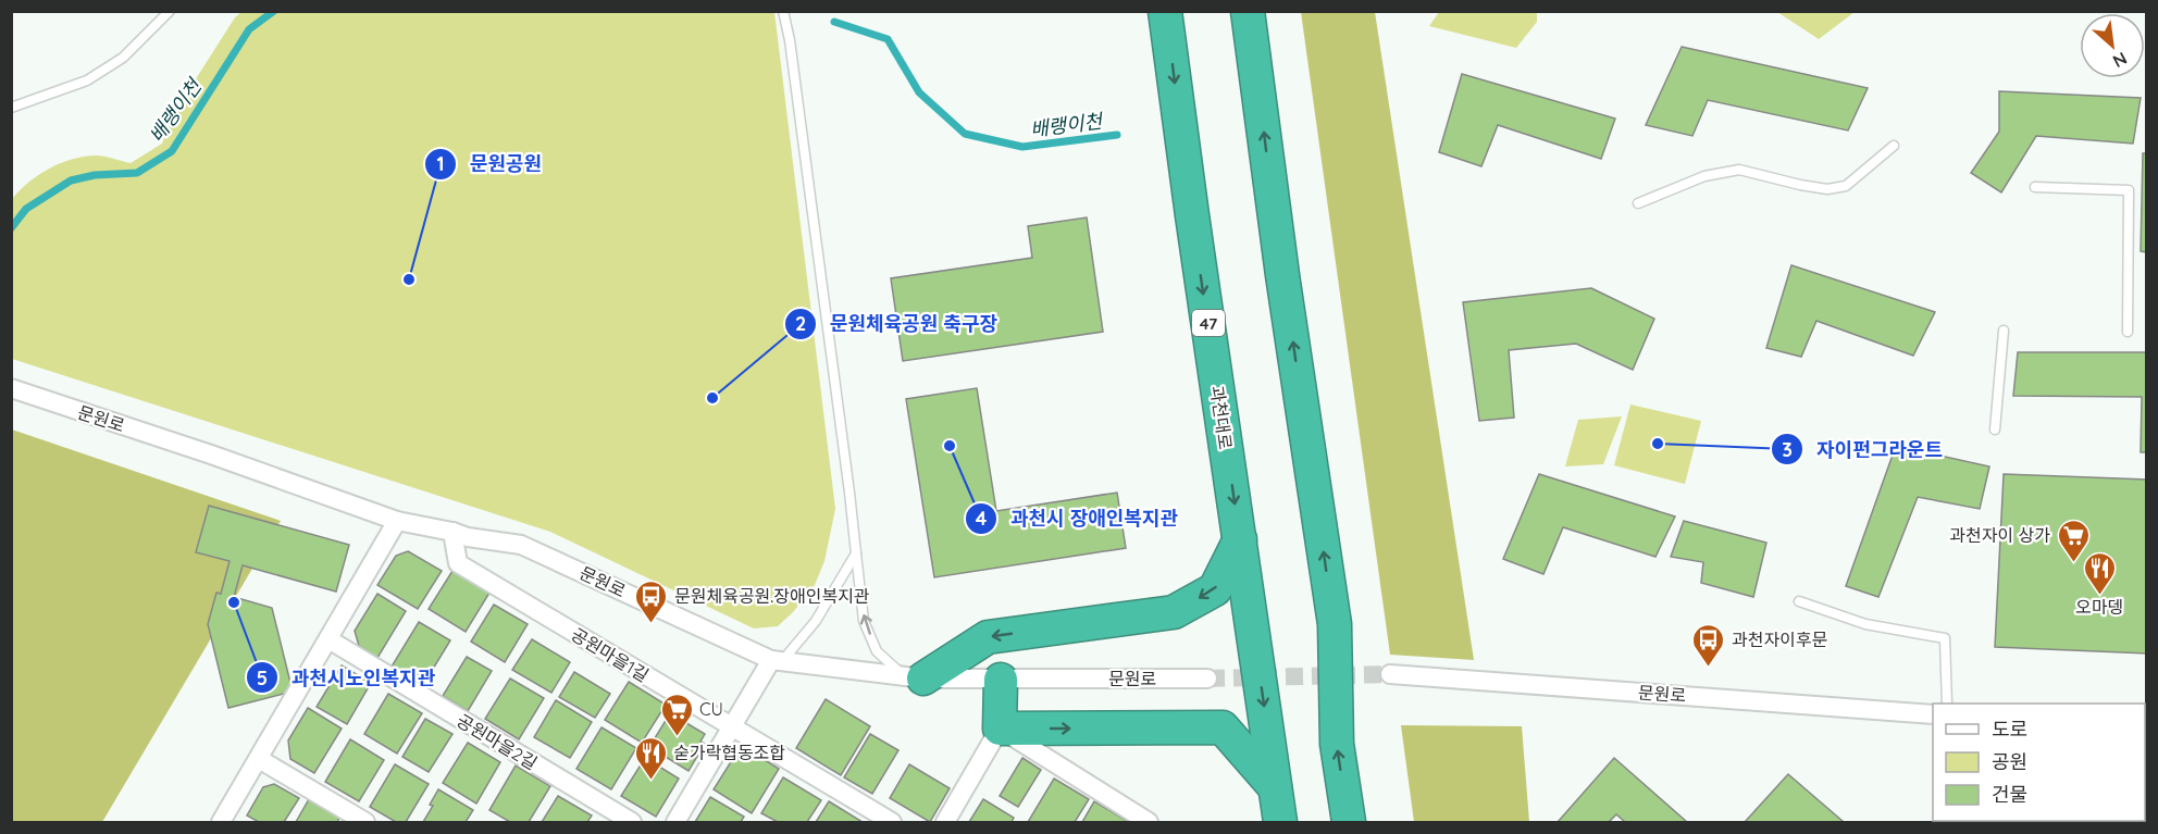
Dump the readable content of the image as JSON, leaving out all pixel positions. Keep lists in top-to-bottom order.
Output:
{
  "streets": {
    "highway": ["47", "과천대로"],
    "street": ["문원로", "공원마을1길", "공원마을2길"]
  },
  "crossings": [
    ["문원로", "공원마을1길"]
  ],
  "water": ["배랭이천"],
  "places": {
    "other": [
      "문원공원",
      "문원체육공원 축구장",
      "자이펀그라운트",
      "과천시 장애인복지관",
      "과천시노인복지관"
    ],
    "supermarket": ["과천자이 상가", "CU"],
    "restaurant": ["오마뎅", "숟가락협동조합"],
    "bus stop": ["문원체육공원.장애인복지관", "과천자이후문"]
  },
  "legend": ["도로", "공원", "건물"],
  "north": "bottom right"
}
